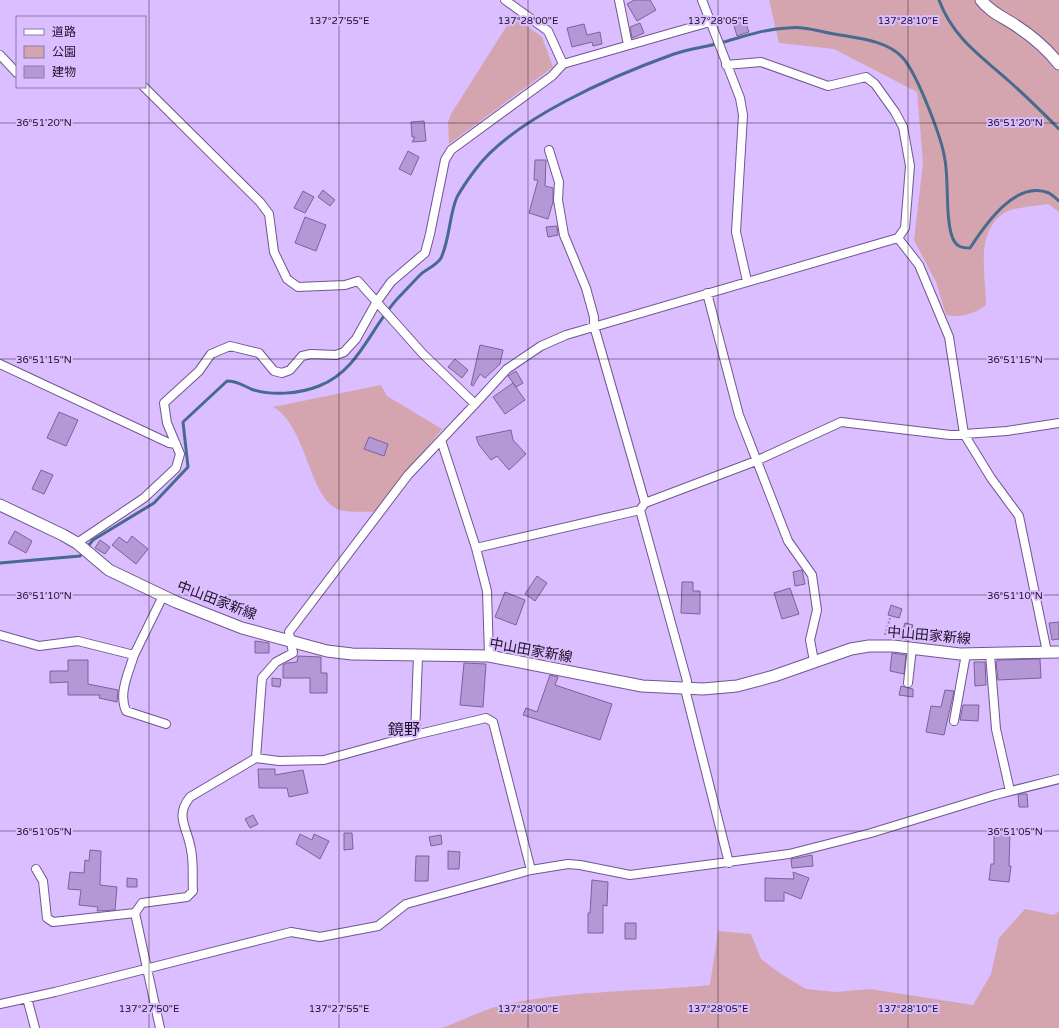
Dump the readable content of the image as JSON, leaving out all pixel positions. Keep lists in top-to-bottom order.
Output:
{
  "streets": {
    "main road": ["中山田家新線"]
  },
  "districts": ["鏡野"],
  "legend": ["道路", "公園", "建物"],
  "coordinates": [
    "137°27'55\"E",
    "137°28'00\"E",
    "137°28'05\"E",
    "137°28'10\"E",
    "36°51'20\"N",
    "36°51'15\"N",
    "36°51'10\"N",
    "36°51'05\"N",
    "137°27'50\"E"
  ]
}
